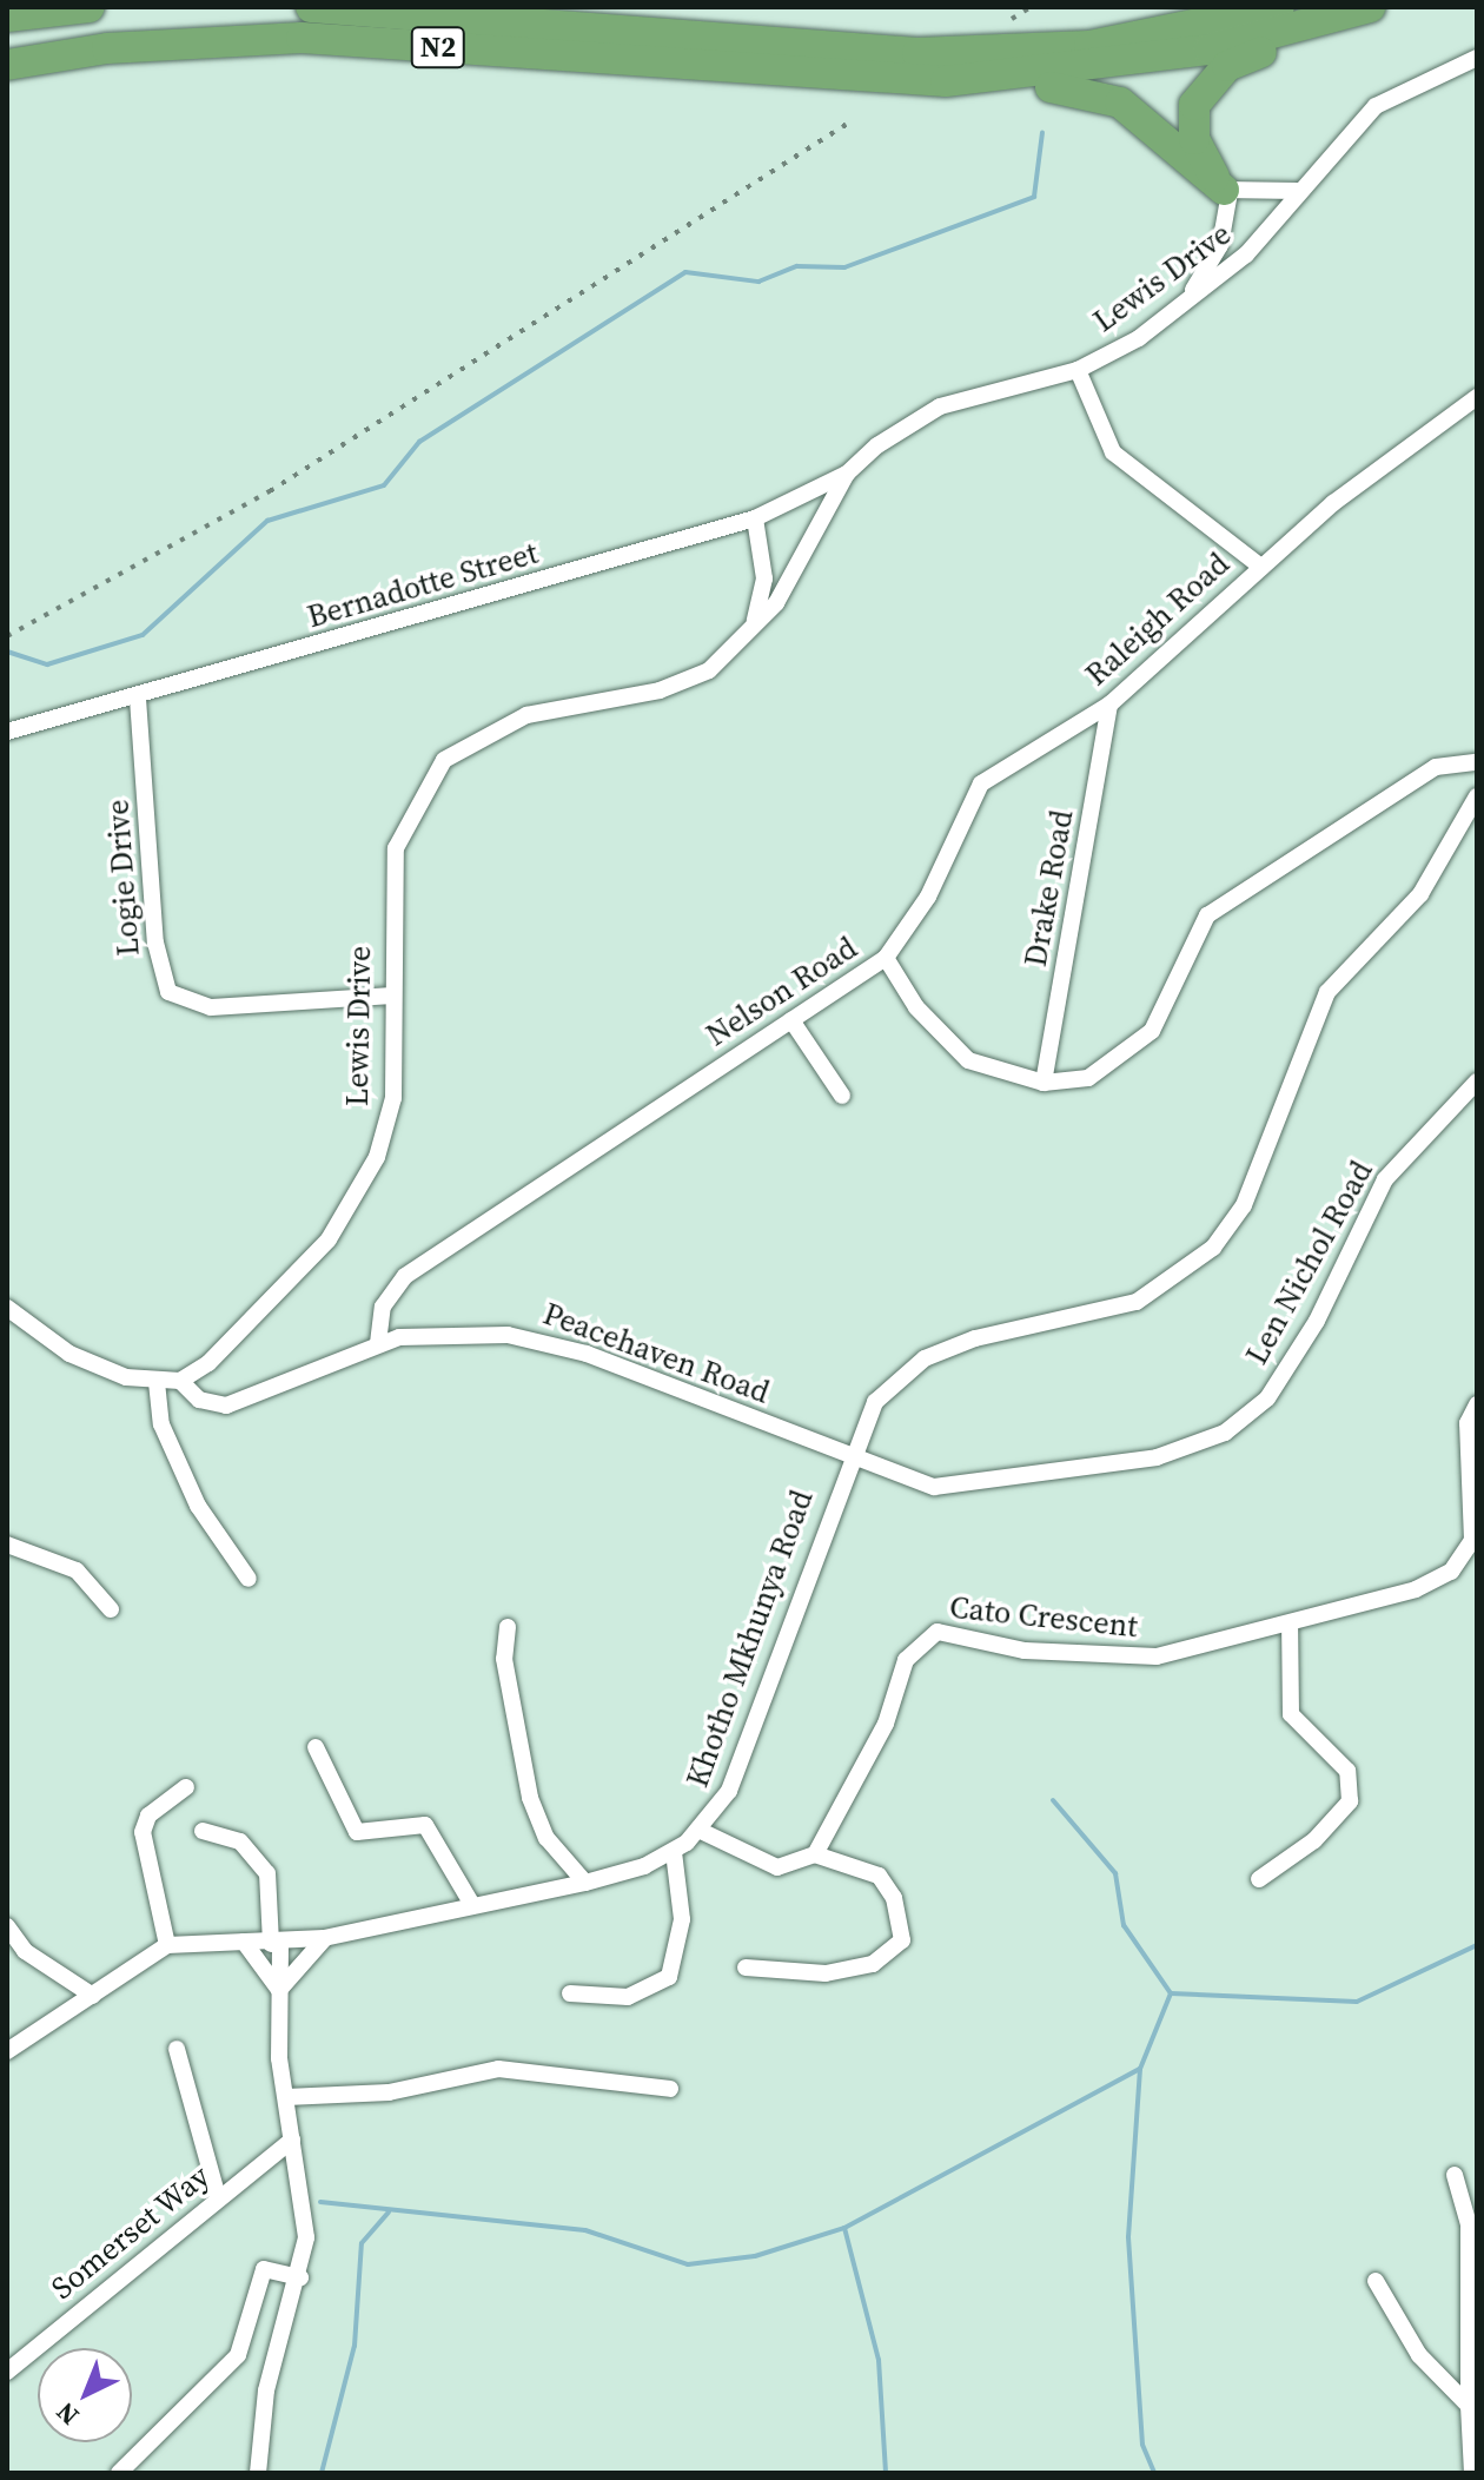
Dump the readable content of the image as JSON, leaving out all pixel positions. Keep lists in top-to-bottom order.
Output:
{
  "streets": {
    "highway": ["N2"],
    "street": [
      "Lewis Drive",
      "Bernadotte Street",
      "Raleigh Road",
      "Logie Drive",
      "Drake Road",
      "Nelson Road",
      "Len Nichol Road",
      "Peacehaven Road",
      "Cato Crescent",
      "Khotho Mkhunya Road",
      "Somerset Way"
    ]
  },
  "crossings": [
    ["Lewis Drive", "Bernadotte Street"],
    ["Lewis Drive", "Logie Drive"],
    ["Lewis Drive", "Peacehaven Road"],
    ["Bernadotte Street", "Logie Drive"],
    ["Raleigh Road", "Drake Road"],
    ["Raleigh Road", "Nelson Road"],
    ["Drake Road", "Nelson Road"],
    ["Nelson Road", "Peacehaven Road"],
    ["Len Nichol Road", "Peacehaven Road"],
    ["Len Nichol Road", "Khotho Mkhunya Road"],
    ["Peacehaven Road", "Khotho Mkhunya Road"]
  ],
  "north": "bottom left"
}
